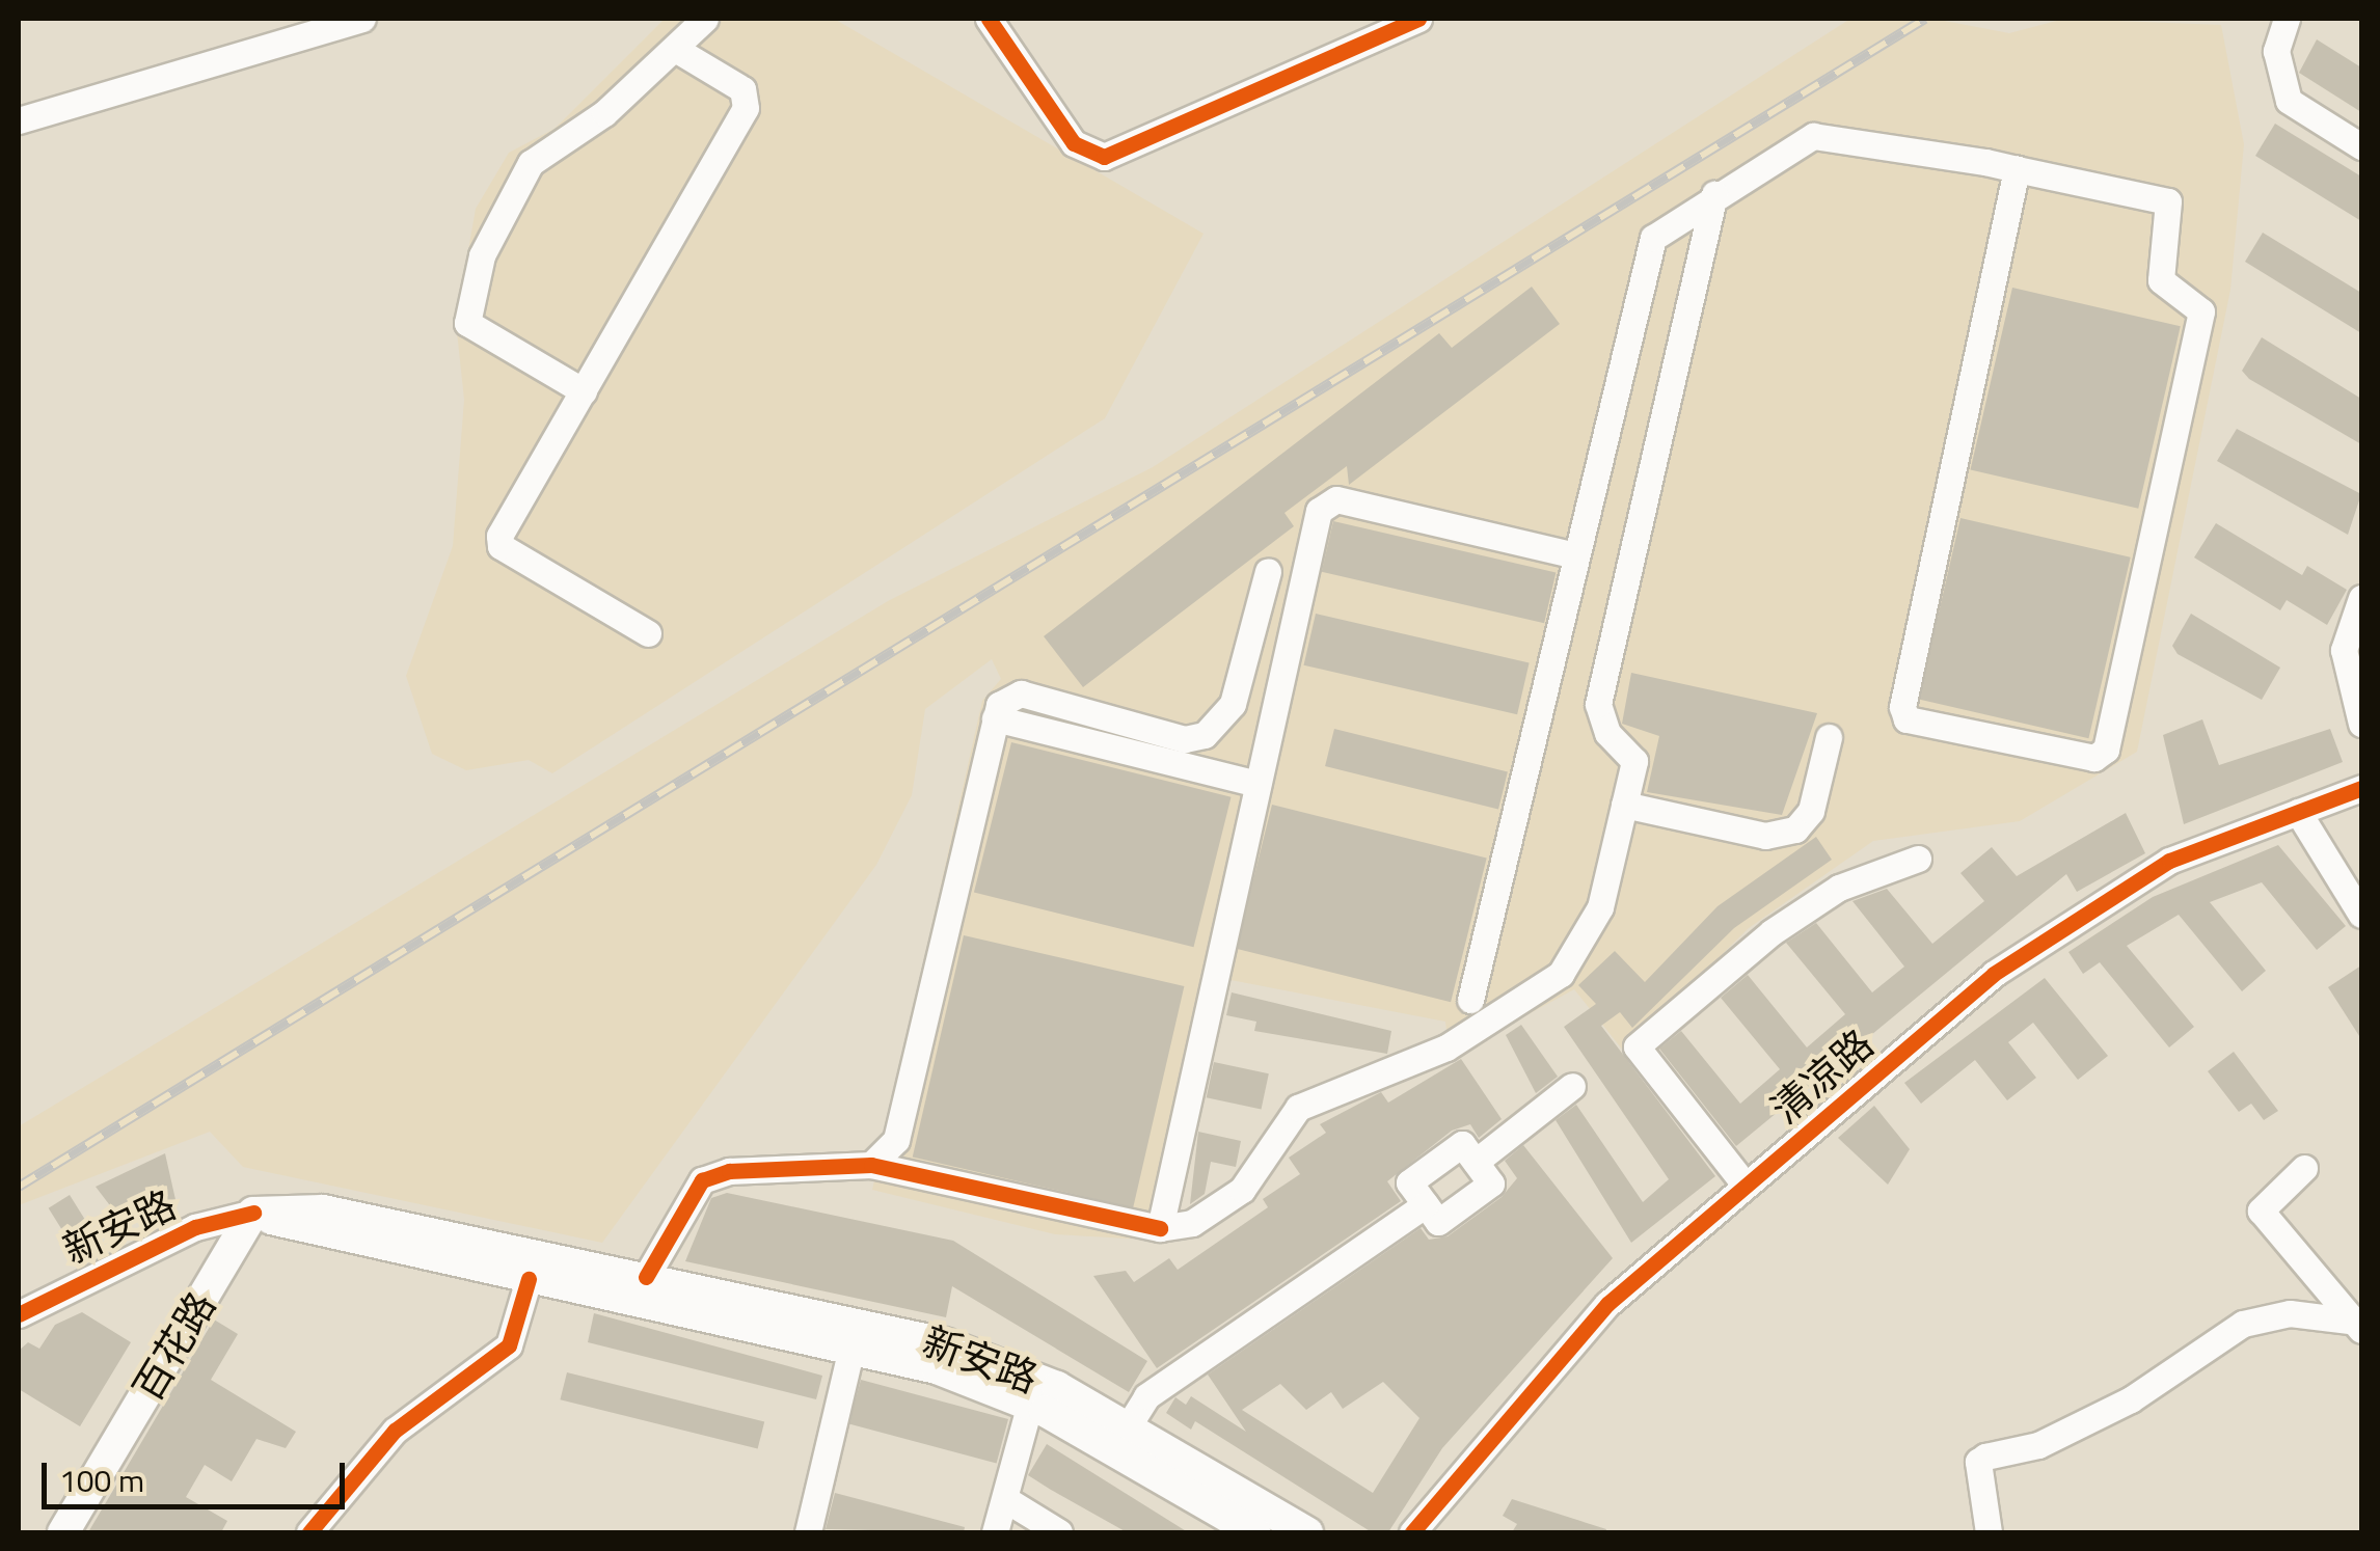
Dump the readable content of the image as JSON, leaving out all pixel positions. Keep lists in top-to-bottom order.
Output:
{
  "streets": {
    "main road": ["新安路", "百花路"],
    "street": ["清凉路"]
  },
  "crossings": [
    ["新安路", "百花路"]
  ],
  "scale_bar": "100 m"
}
